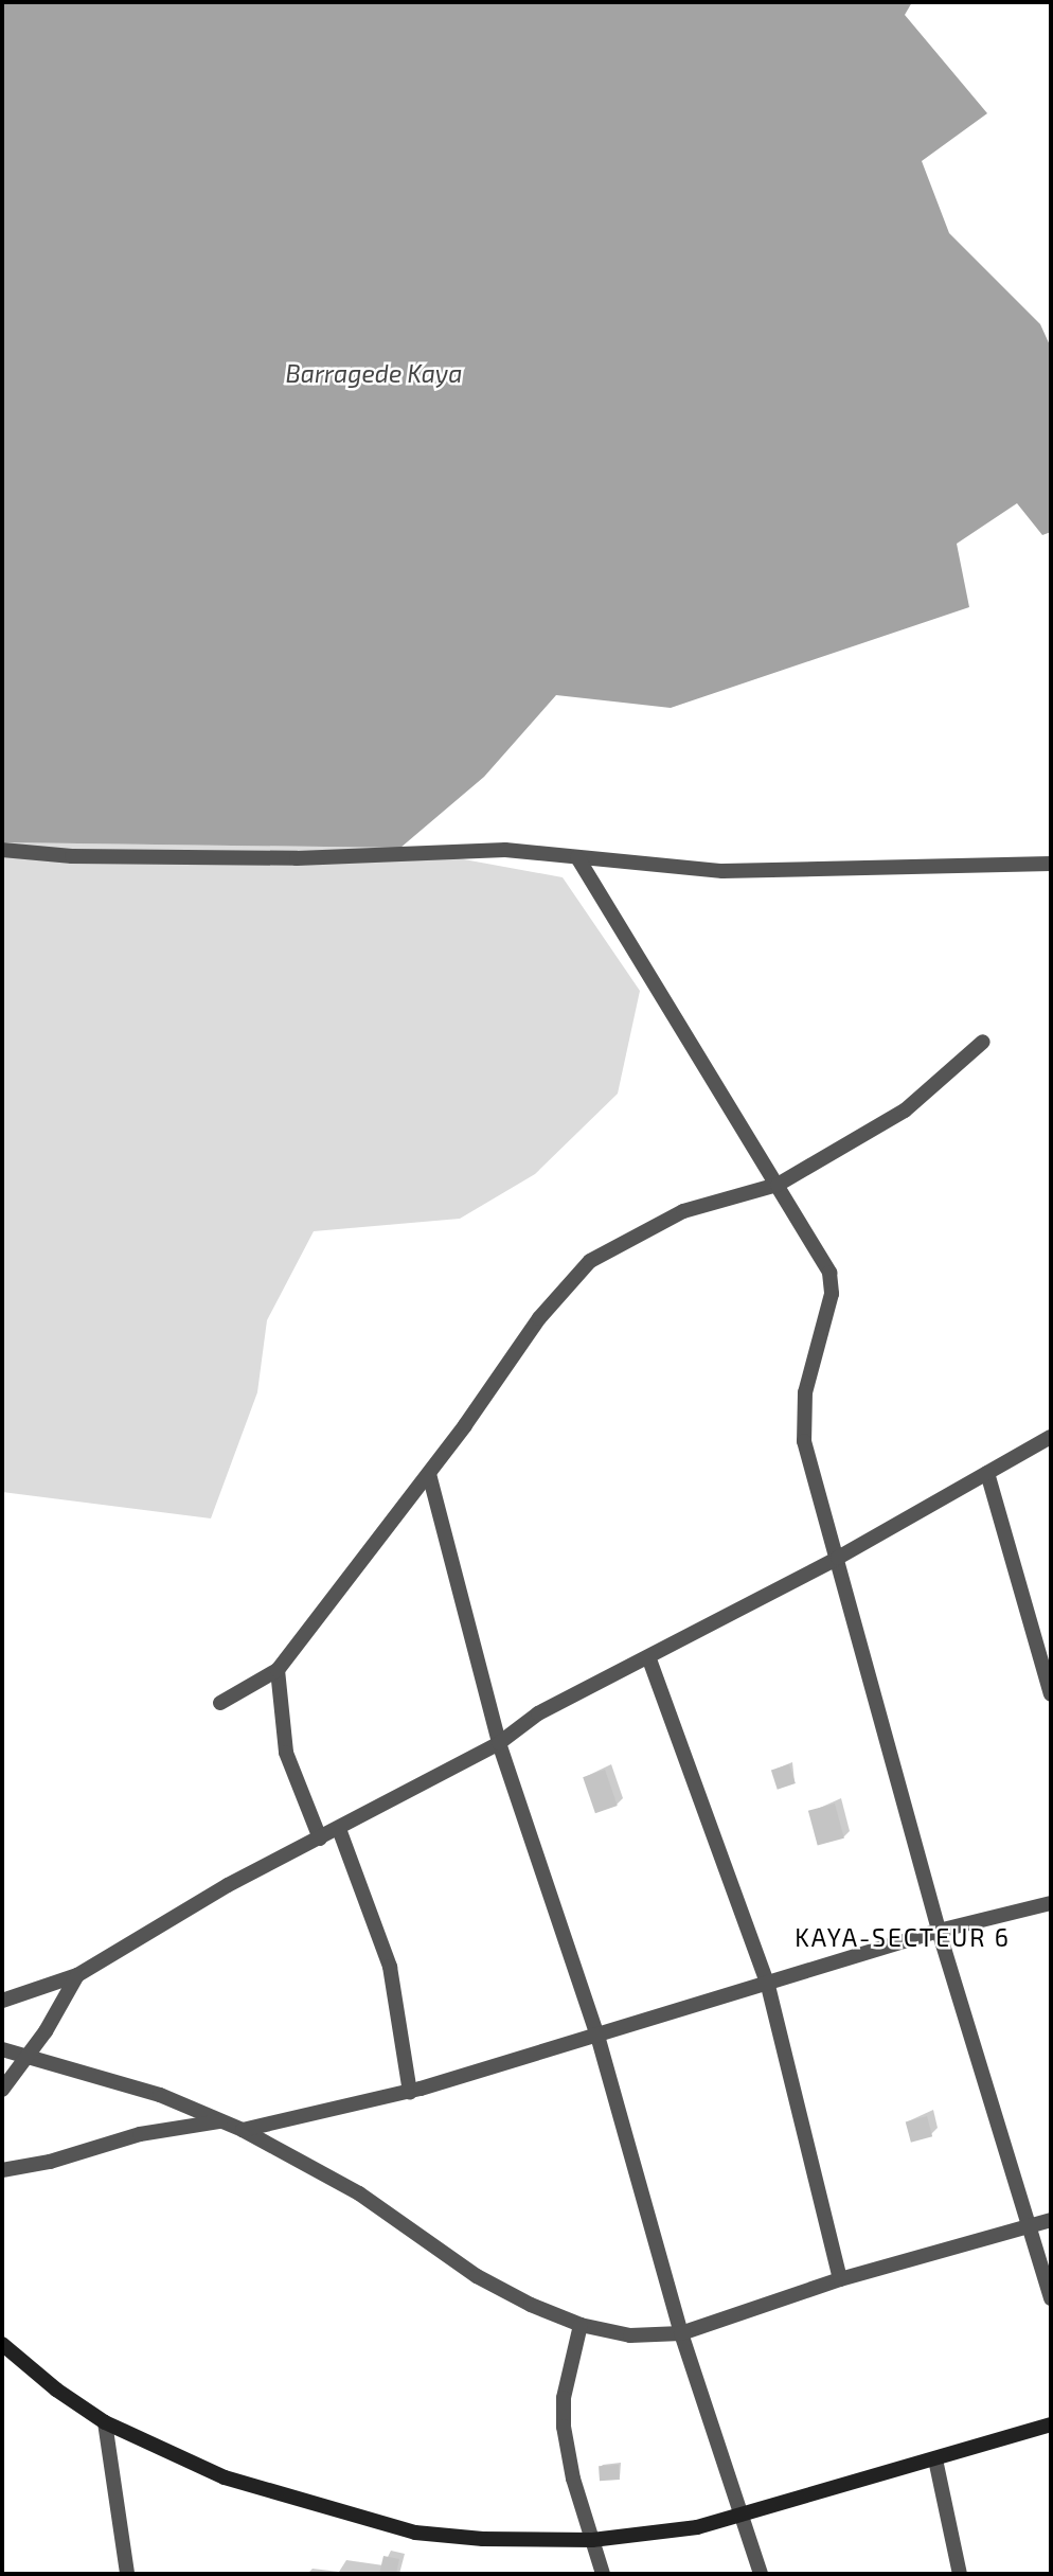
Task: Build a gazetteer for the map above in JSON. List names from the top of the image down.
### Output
{
  "districts": ["KAYA-SECTEUR 6"],
  "water": ["Barragede Kaya"]
}
